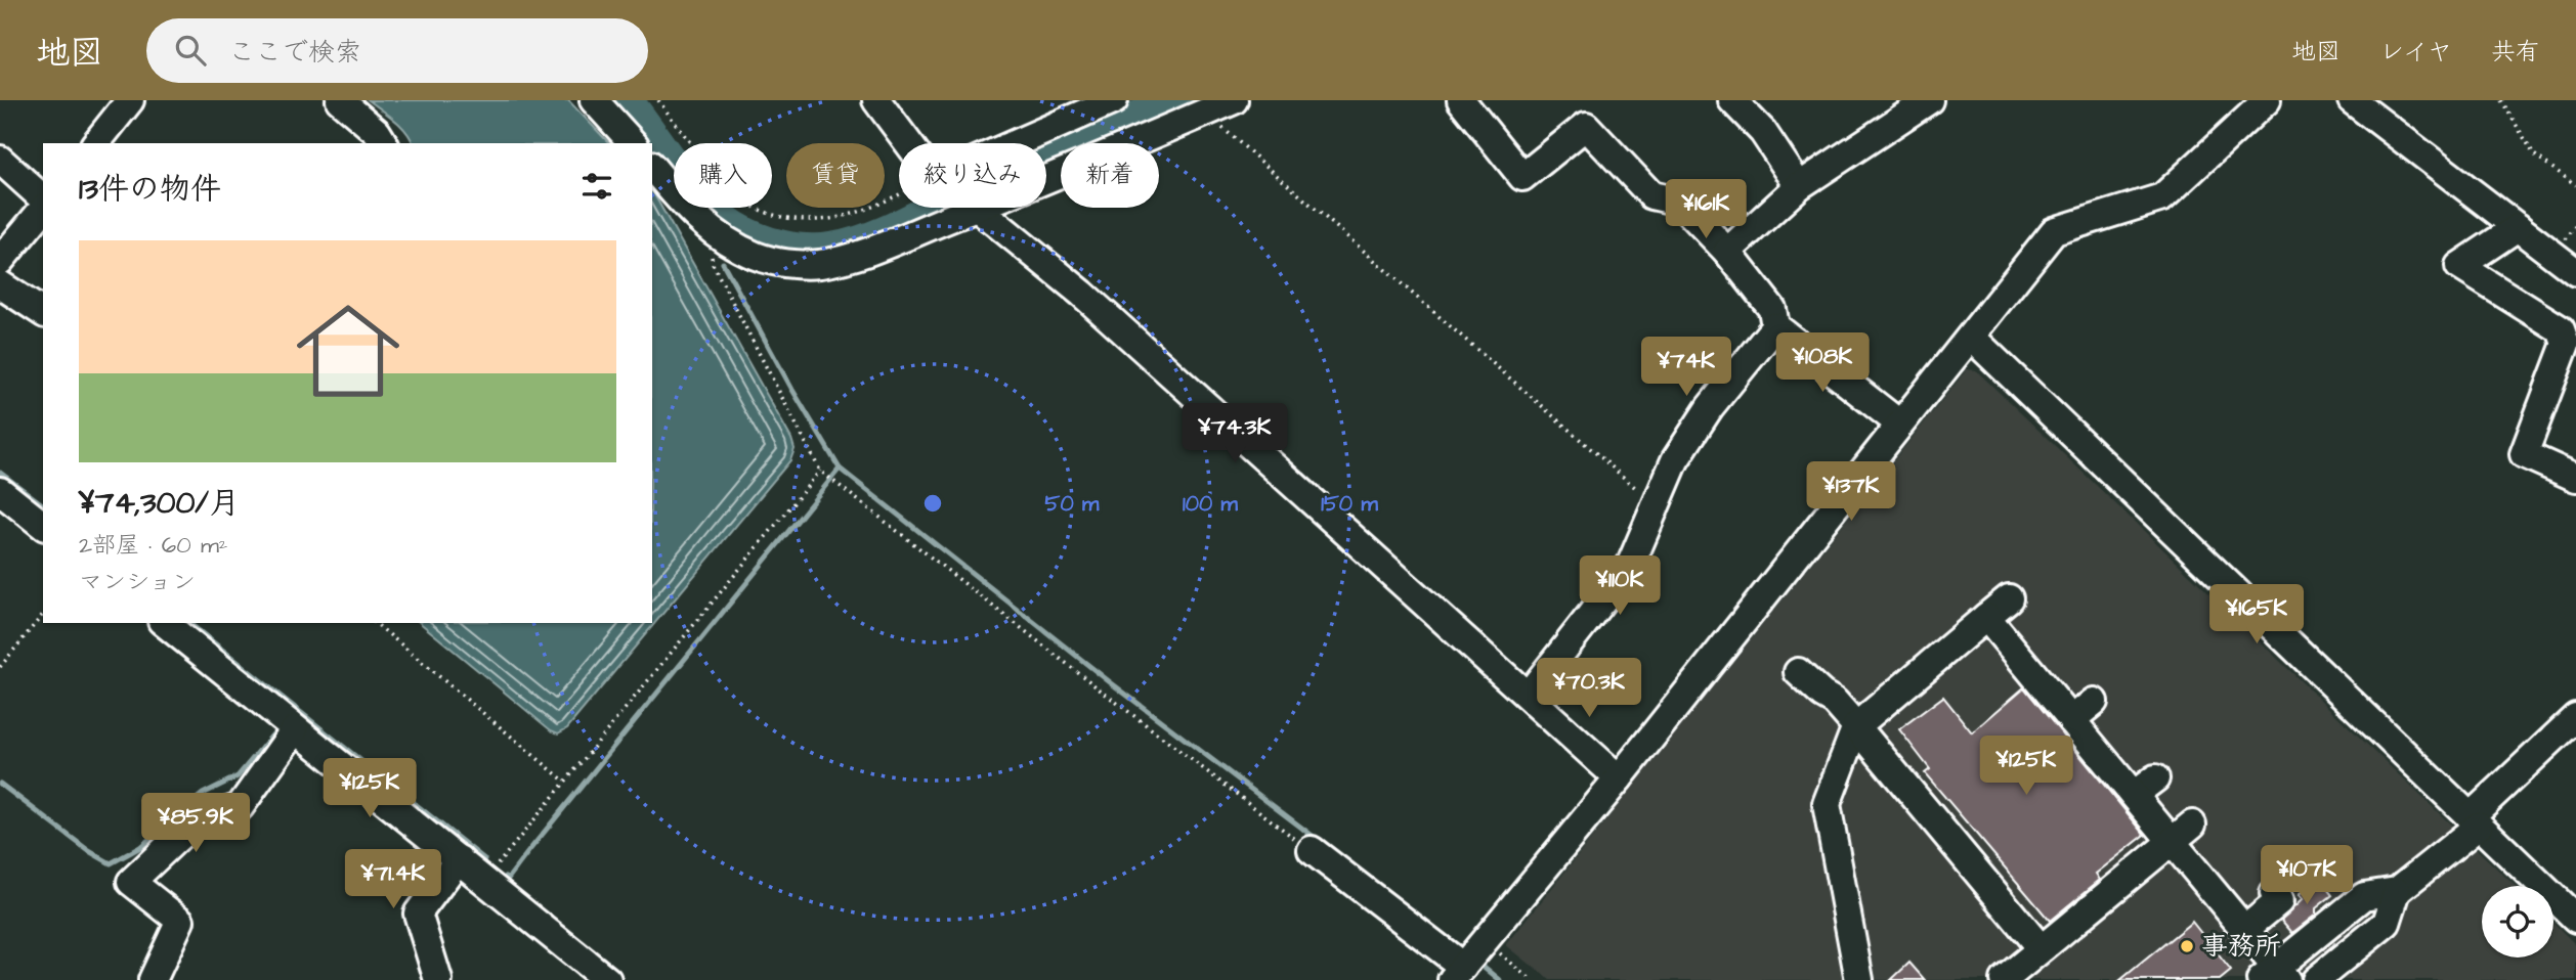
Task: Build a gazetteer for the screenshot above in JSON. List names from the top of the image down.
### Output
{
  "places": ["事務所"],
  "page": {
    "header": "地図",
    "search": "ここで検索",
    "nav": ["地図", "レイヤ", "共有"],
    "chip": [
      "購入",
      "賃貸",
      "絞り込み",
      "新着"
    ],
    "heading": "13件の物件",
    "price": [
      "¥161K",
      "¥108K",
      "¥74K",
      "¥74.3K",
      "¥137K",
      "¥110K",
      "¥165K",
      "¥70.3K",
      "¥125K",
      "¥125K",
      "¥85.9K",
      "¥107K",
      "¥71.4K"
    ],
    "list": [
      {
        "name": "¥74,300/月",
        "note": "2部屋 · 60 m² · マンション"
      }
    ]
  },
  "rings": ["50 m", "100 m", "150 m"]
}
